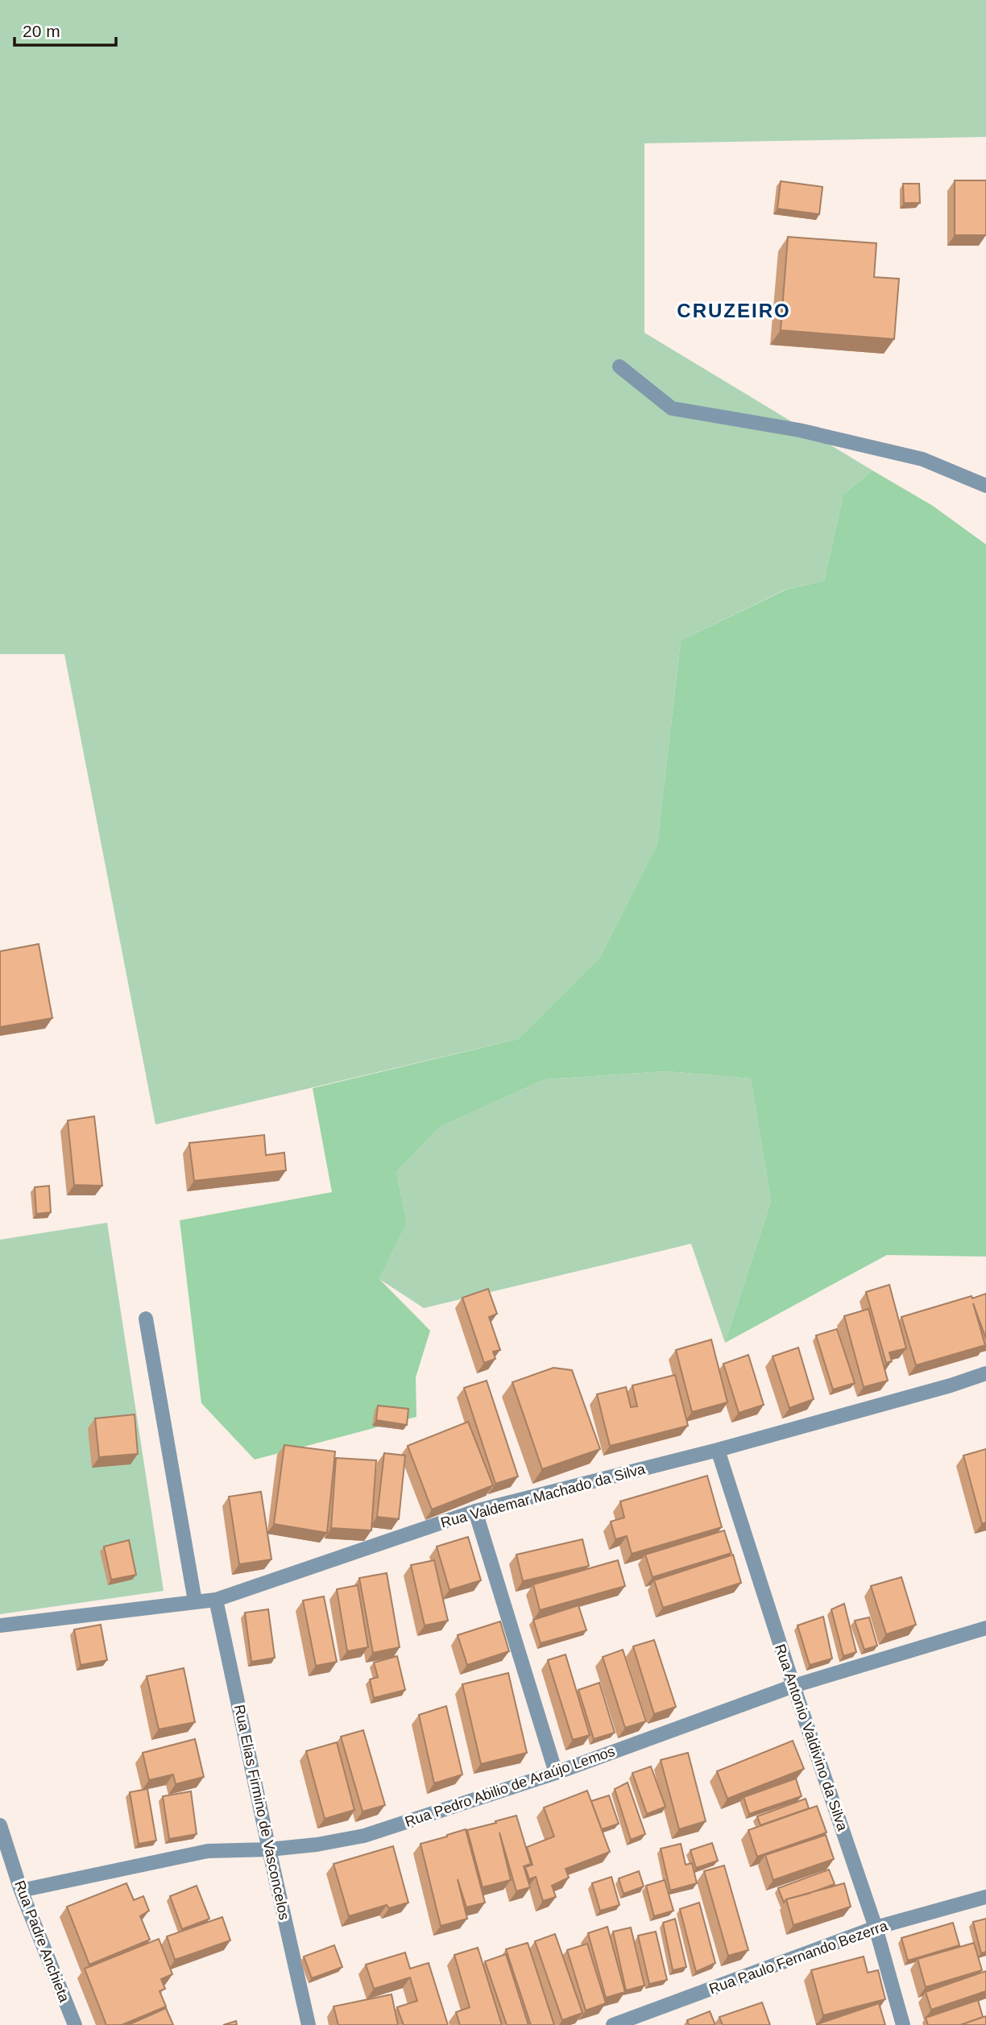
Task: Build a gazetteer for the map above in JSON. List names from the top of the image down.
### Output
{
  "streets": {
    "street": [
      "Rua Valdemar Machado da Silva",
      "Rua Antonio Valdivino da Silva",
      "Rua Pedro Abilio de Araújo Lemos",
      "Rua Elias Firmino de Vasconcelos",
      "Rua Padre Anchieta",
      "Rua Paulo Fernando Bezerra"
    ]
  },
  "crossings": [
    ["Rua Valdemar Machado da Silva", "Rua Antonio Valdivino da Silva"],
    ["Rua Valdemar Machado da Silva", "Rua Elias Firmino de Vasconcelos"],
    ["Rua Antonio Valdivino da Silva", "Rua Pedro Abilio de Araújo Lemos"],
    ["Rua Antonio Valdivino da Silva", "Rua Paulo Fernando Bezerra"],
    ["Rua Pedro Abilio de Araújo Lemos", "Rua Elias Firmino de Vasconcelos"],
    ["Rua Pedro Abilio de Araújo Lemos", "Rua Padre Anchieta"]
  ],
  "districts": ["CRUZEIRO"],
  "scale_bar": "20 m"
}
